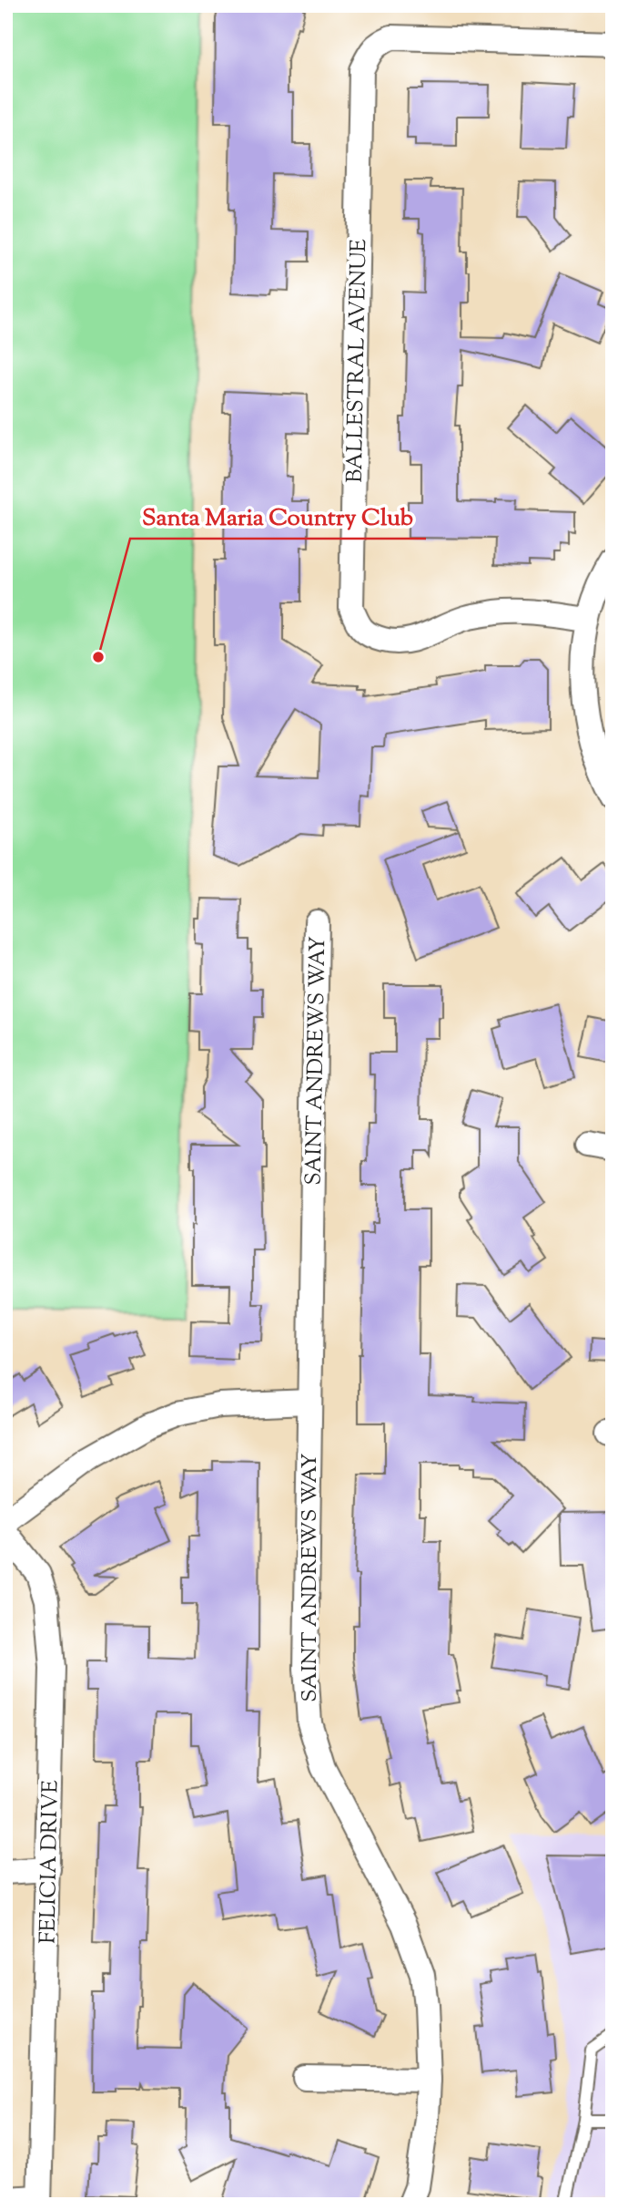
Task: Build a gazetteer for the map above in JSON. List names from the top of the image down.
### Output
{
  "streets": {
    "street": ["BALLESTRAL AVENUE", "SAINT ANDREWS WAY", "FELICIA DRIVE"]
  },
  "places": ["Santa Maria Country Club"]
}
